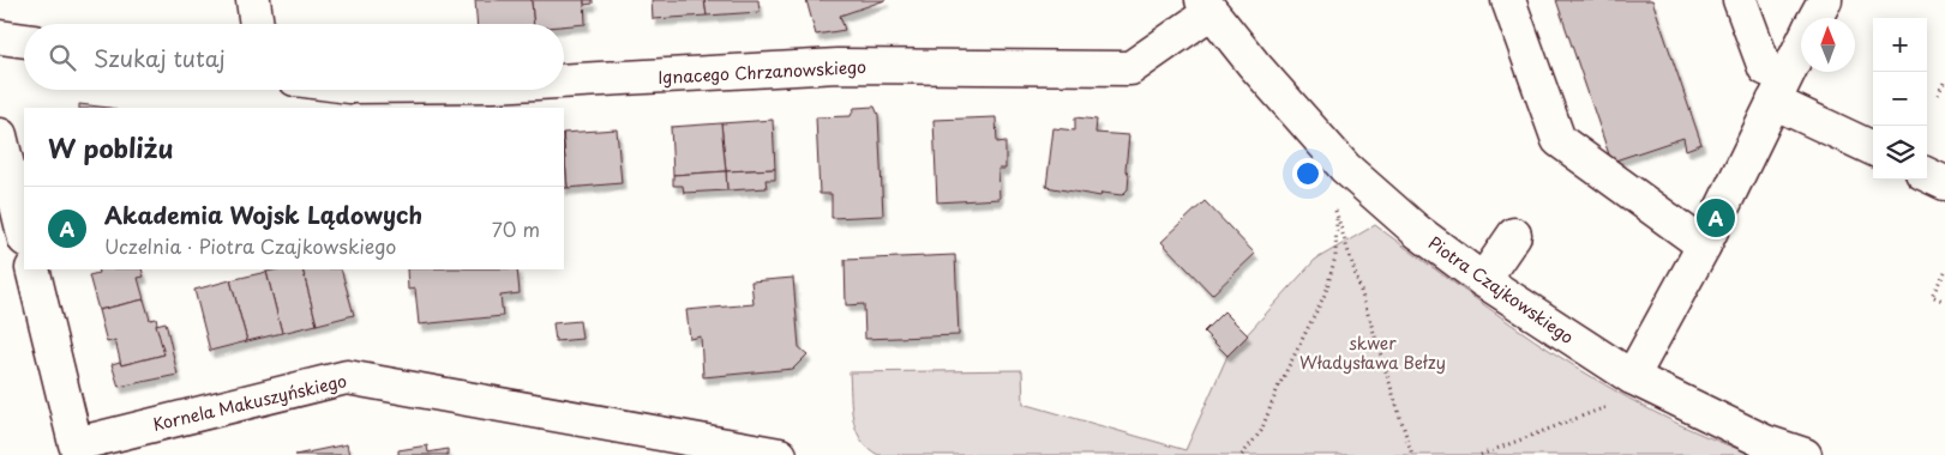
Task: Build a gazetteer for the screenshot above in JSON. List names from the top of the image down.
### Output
{
  "streets": {
    "street": ["Ignacego Chrzanowskiego", "Piotra Czajkowskiego", "Kornela Makuszyńskiego"]
  },
  "crossings": [
    ["Ignacego Chrzanowskiego", "Piotra Czajkowskiego"]
  ],
  "parks": ["skwer Władysława Bełzy"],
  "north": "top",
  "page": {
    "map_buttons": ["+", "−"],
    "search": "Szukaj tutaj",
    "heading": "W pobliżu",
    "list": [
      {
        "mark": "A",
        "name": "Akademia Wojsk Lądowych",
        "note": "Uczelnia · Piotra Czajkowskiego",
        "value": "70 m"
      }
    ],
    "pins": "A"
  }
}
